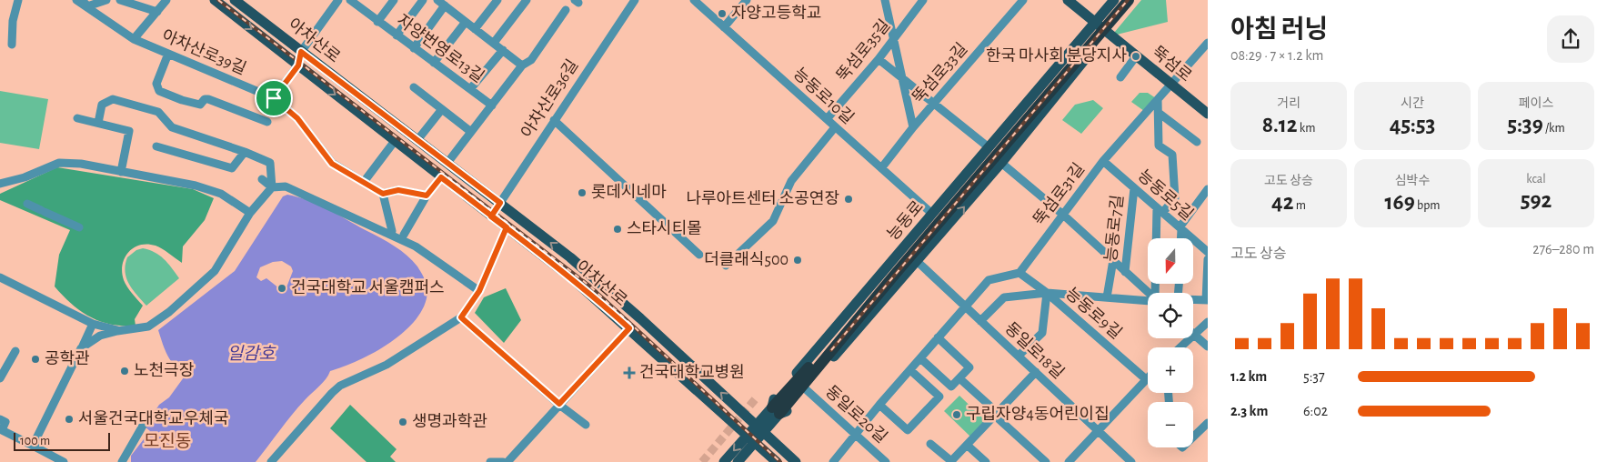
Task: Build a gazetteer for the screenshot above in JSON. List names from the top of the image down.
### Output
{
  "streets": {
    "main road": ["아차산로", "뚝섬로", "능동로"],
    "street": [
      "자양번영로13길",
      "뚝섬로35길",
      "아차산로39길",
      "뚝섬로33길",
      "능동로10길",
      "아차산로36길",
      "뚝섬로31길",
      "능동로5길",
      "능동로7길",
      "능동로9길",
      "동일로18길",
      "동일로20길"
    ]
  },
  "crossings": [
    ["아차산로", "아차산로39길"],
    ["아차산로", "아차산로36길"],
    ["아차산로", "능동로"],
    ["뚝섬로35길", "능동로10길"],
    ["뚝섬로", "뚝섬로31길"],
    ["뚝섬로", "능동로"],
    ["뚝섬로33길", "능동로10길"],
    ["능동로10길", "능동로"],
    ["뚝섬로31길", "능동로5길"],
    ["뚝섬로31길", "능동로7길"],
    ["뚝섬로31길", "능동로9길"],
    ["능동로5길", "능동로7길"],
    ["능동로", "능동로7길"],
    ["능동로", "동일로18길"],
    ["능동로", "동일로20길"]
  ],
  "districts": ["모진동"],
  "water": ["일감호"],
  "places": {
    "other": [
      "자양고등학교",
      "한국 마사회 분당지사",
      "롯데시네마",
      "나루아트센터 소공연장",
      "스타시티몰",
      "더클래식500",
      "건국대학교 서울캠퍼스",
      "공학관",
      "노천극장",
      "구립자양4동어린이집",
      "서울건국대학교우체국",
      "생명과학관"
    ],
    "health": ["건국대학교병원"]
  },
  "scale_bar": "100 m",
  "north": "bottom",
  "page": {
    "heading": ["아침 러닝", "08:29 · 7 × 1.2 km"],
    "stats": [
      ["거리", "8.12 km"],
      ["시간", "45:53"],
      ["페이스", "5:39 /km"],
      ["고도 상승", "42 m"],
      ["심박수", "169 bpm"],
      ["kcal", "592"]
    ],
    "chart": ["고도 상승", "276–280 m"],
    "map_buttons": ["+", "−"],
    "list": [
      {
        "name": "1.2 km",
        "note": "5:37"
      },
      {
        "name": "2.3 km",
        "note": "6:02"
      }
    ],
    "scale": "100 m"
  }
}
